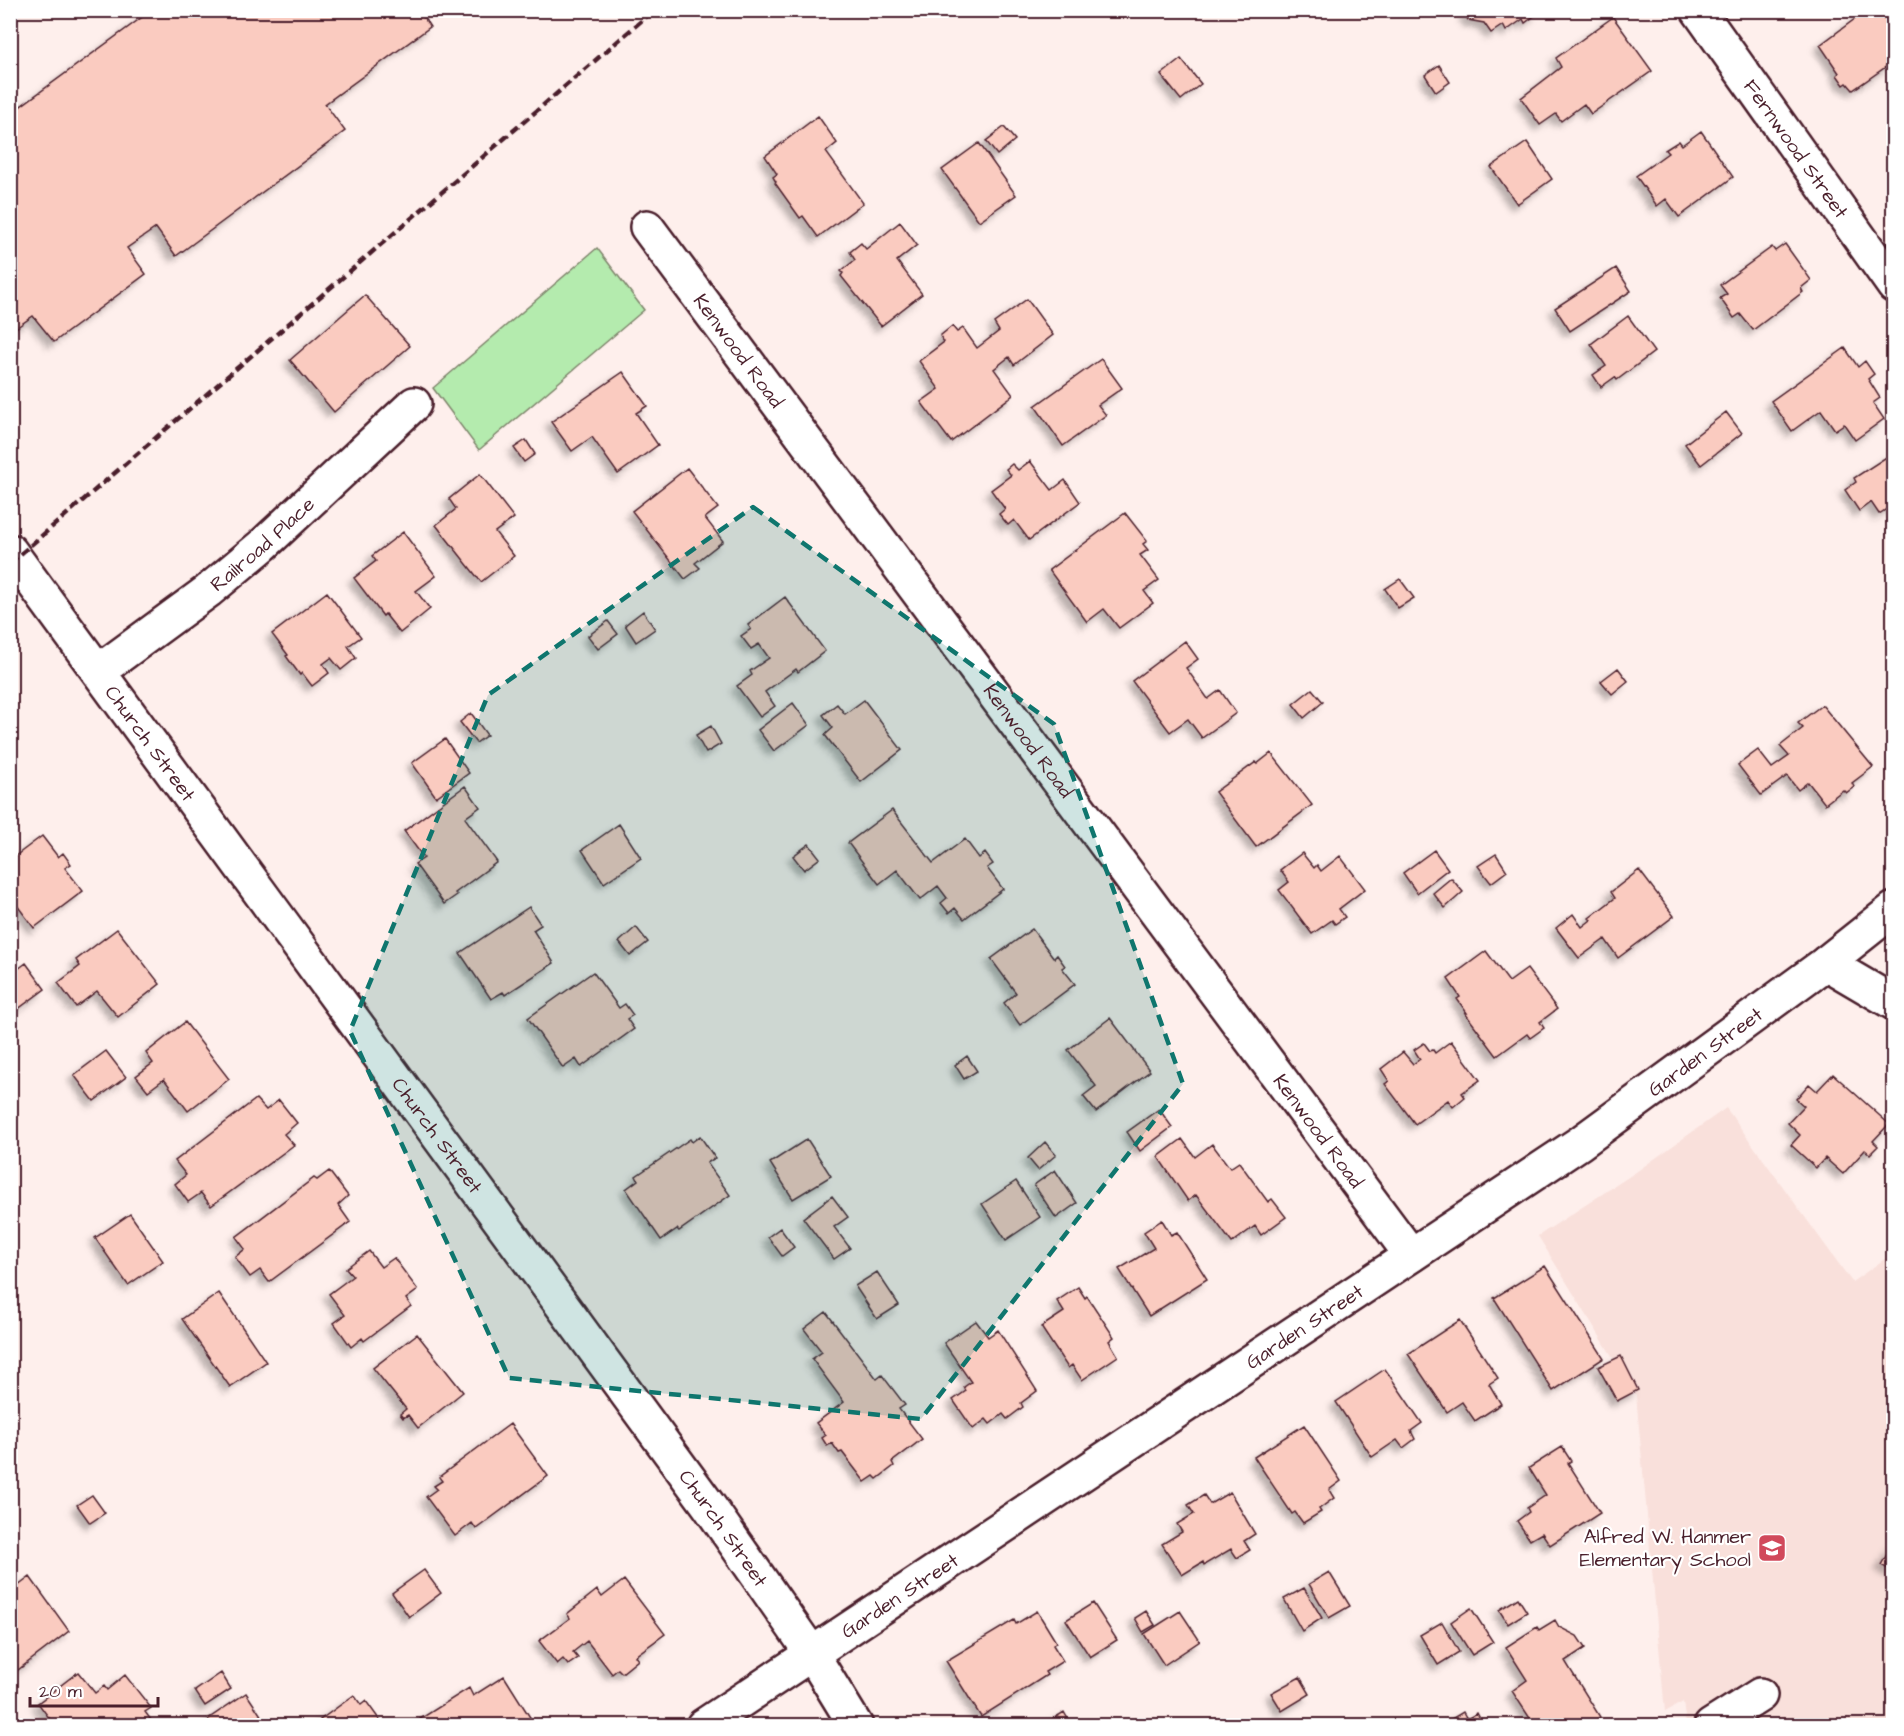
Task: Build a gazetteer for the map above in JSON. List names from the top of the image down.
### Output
{
  "streets": {
    "street": [
      "Fernwood Street",
      "Kenwood Road",
      "Railroad Place",
      "Church Street",
      "Garden Street"
    ]
  },
  "crossings": [
    ["Kenwood Road", "Garden Street"],
    ["Railroad Place", "Church Street"],
    ["Church Street", "Garden Street"]
  ],
  "places": {
    "school or university": ["Alfred W. Hanmer Elementary School"]
  },
  "scale_bar": "20 m"
}
